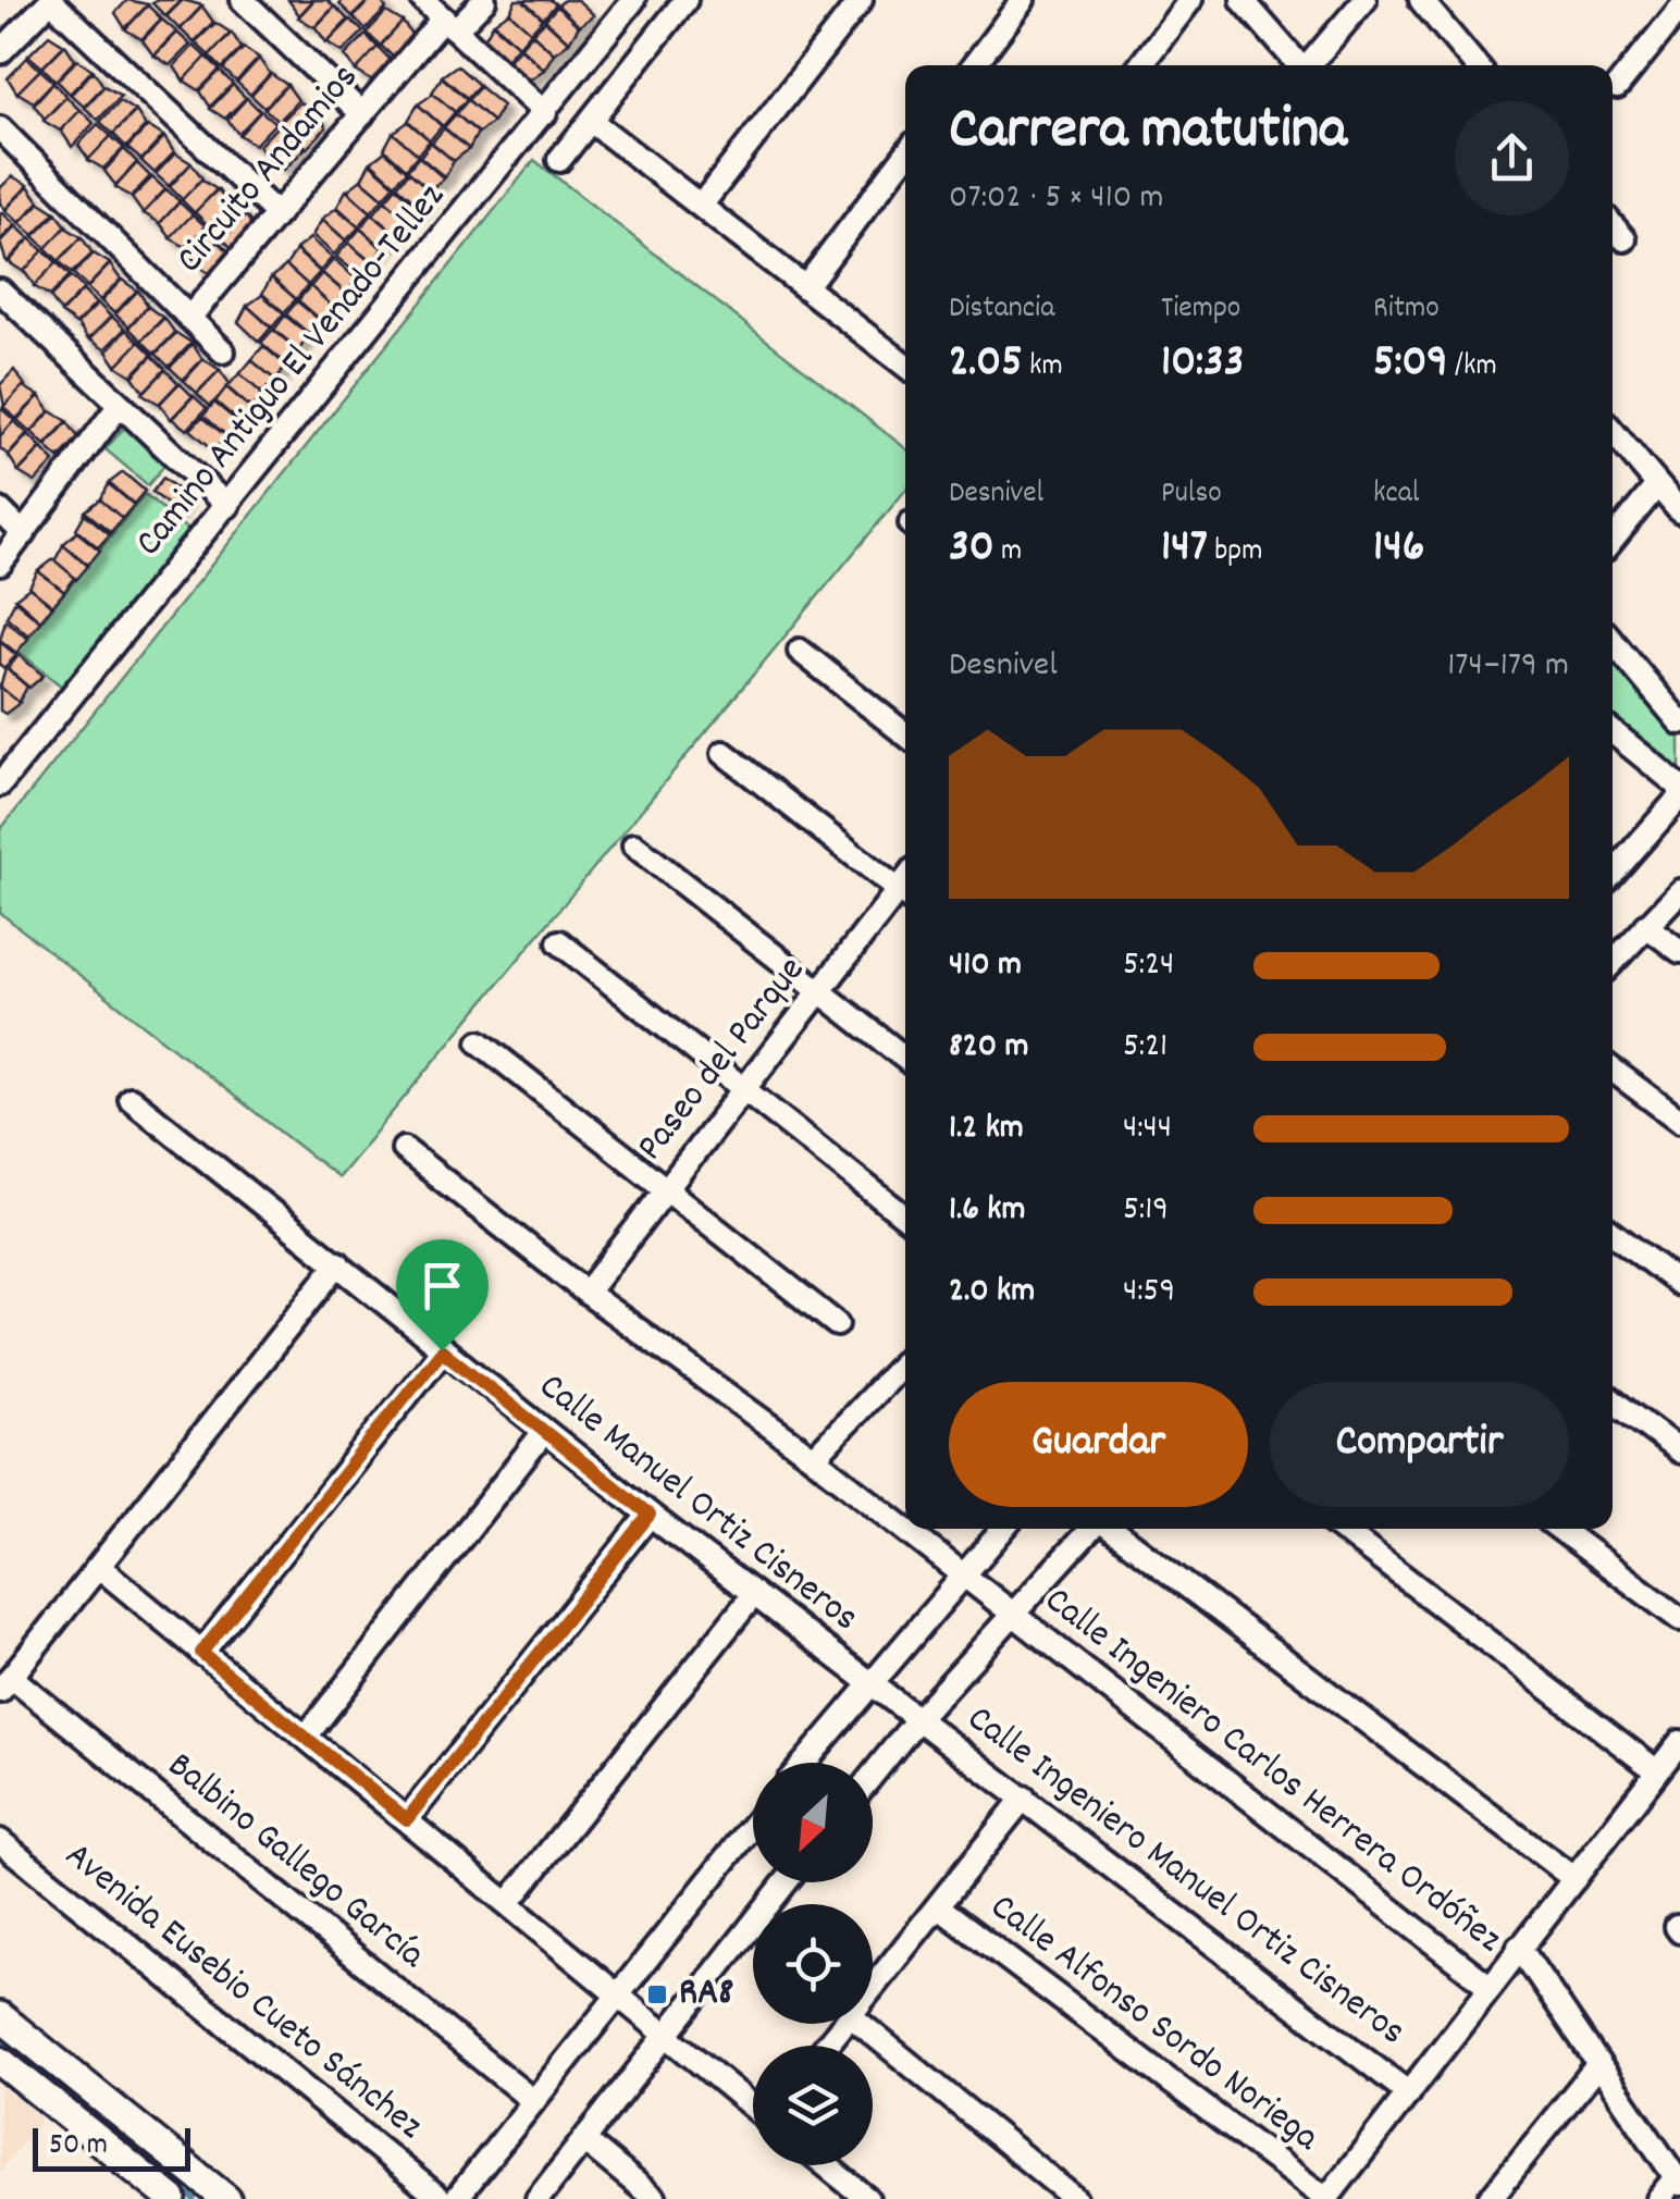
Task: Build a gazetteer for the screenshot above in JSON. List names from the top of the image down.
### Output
{
  "streets": {
    "street": [
      "Circuito Andamios",
      "Camino Antiguo El Venado-Tellez",
      "Paseo del Parque",
      "Calle Manuel Ortiz Cisneros",
      "Calle Ingeniero Carlos Herrera Ordóñez",
      "Balbino Gallego García",
      "Calle Ingeniero Manuel Ortiz Cisneros",
      "Avenida Eusebio Cueto Sánchez",
      "Calle Alfonso Sordo Noriega"
    ]
  },
  "crossings": [
    ["Paseo del Parque", "Calle Ingeniero Carlos Herrera Ordóñez"],
    ["Calle Manuel Ortiz Cisneros", "Calle Ingeniero Manuel Ortiz Cisneros"]
  ],
  "places": {
    "transit": ["RA8"]
  },
  "scale_bar": "50 m",
  "north": "bottom left",
  "page": {
    "heading": ["Carrera matutina", "07:02 · 5 × 410 m"],
    "stats": [
      ["Distancia", "2.05 km"],
      ["Tiempo", "10:33"],
      ["Ritmo", "5:09 /km"],
      ["Desnivel", "30 m"],
      ["Pulso", "147 bpm"],
      ["kcal", "146"]
    ],
    "chart": ["Desnivel", "174–179 m"],
    "list": [
      {
        "name": "410 m",
        "note": "5:24"
      },
      {
        "name": "820 m",
        "note": "5:21"
      },
      {
        "name": "1.2 km",
        "note": "4:44"
      },
      {
        "name": "1.6 km",
        "note": "5:19"
      },
      {
        "name": "2.0 km",
        "note": "4:59"
      }
    ],
    "buttons": ["Guardar", "Compartir"],
    "scale": "50 m"
  }
}
